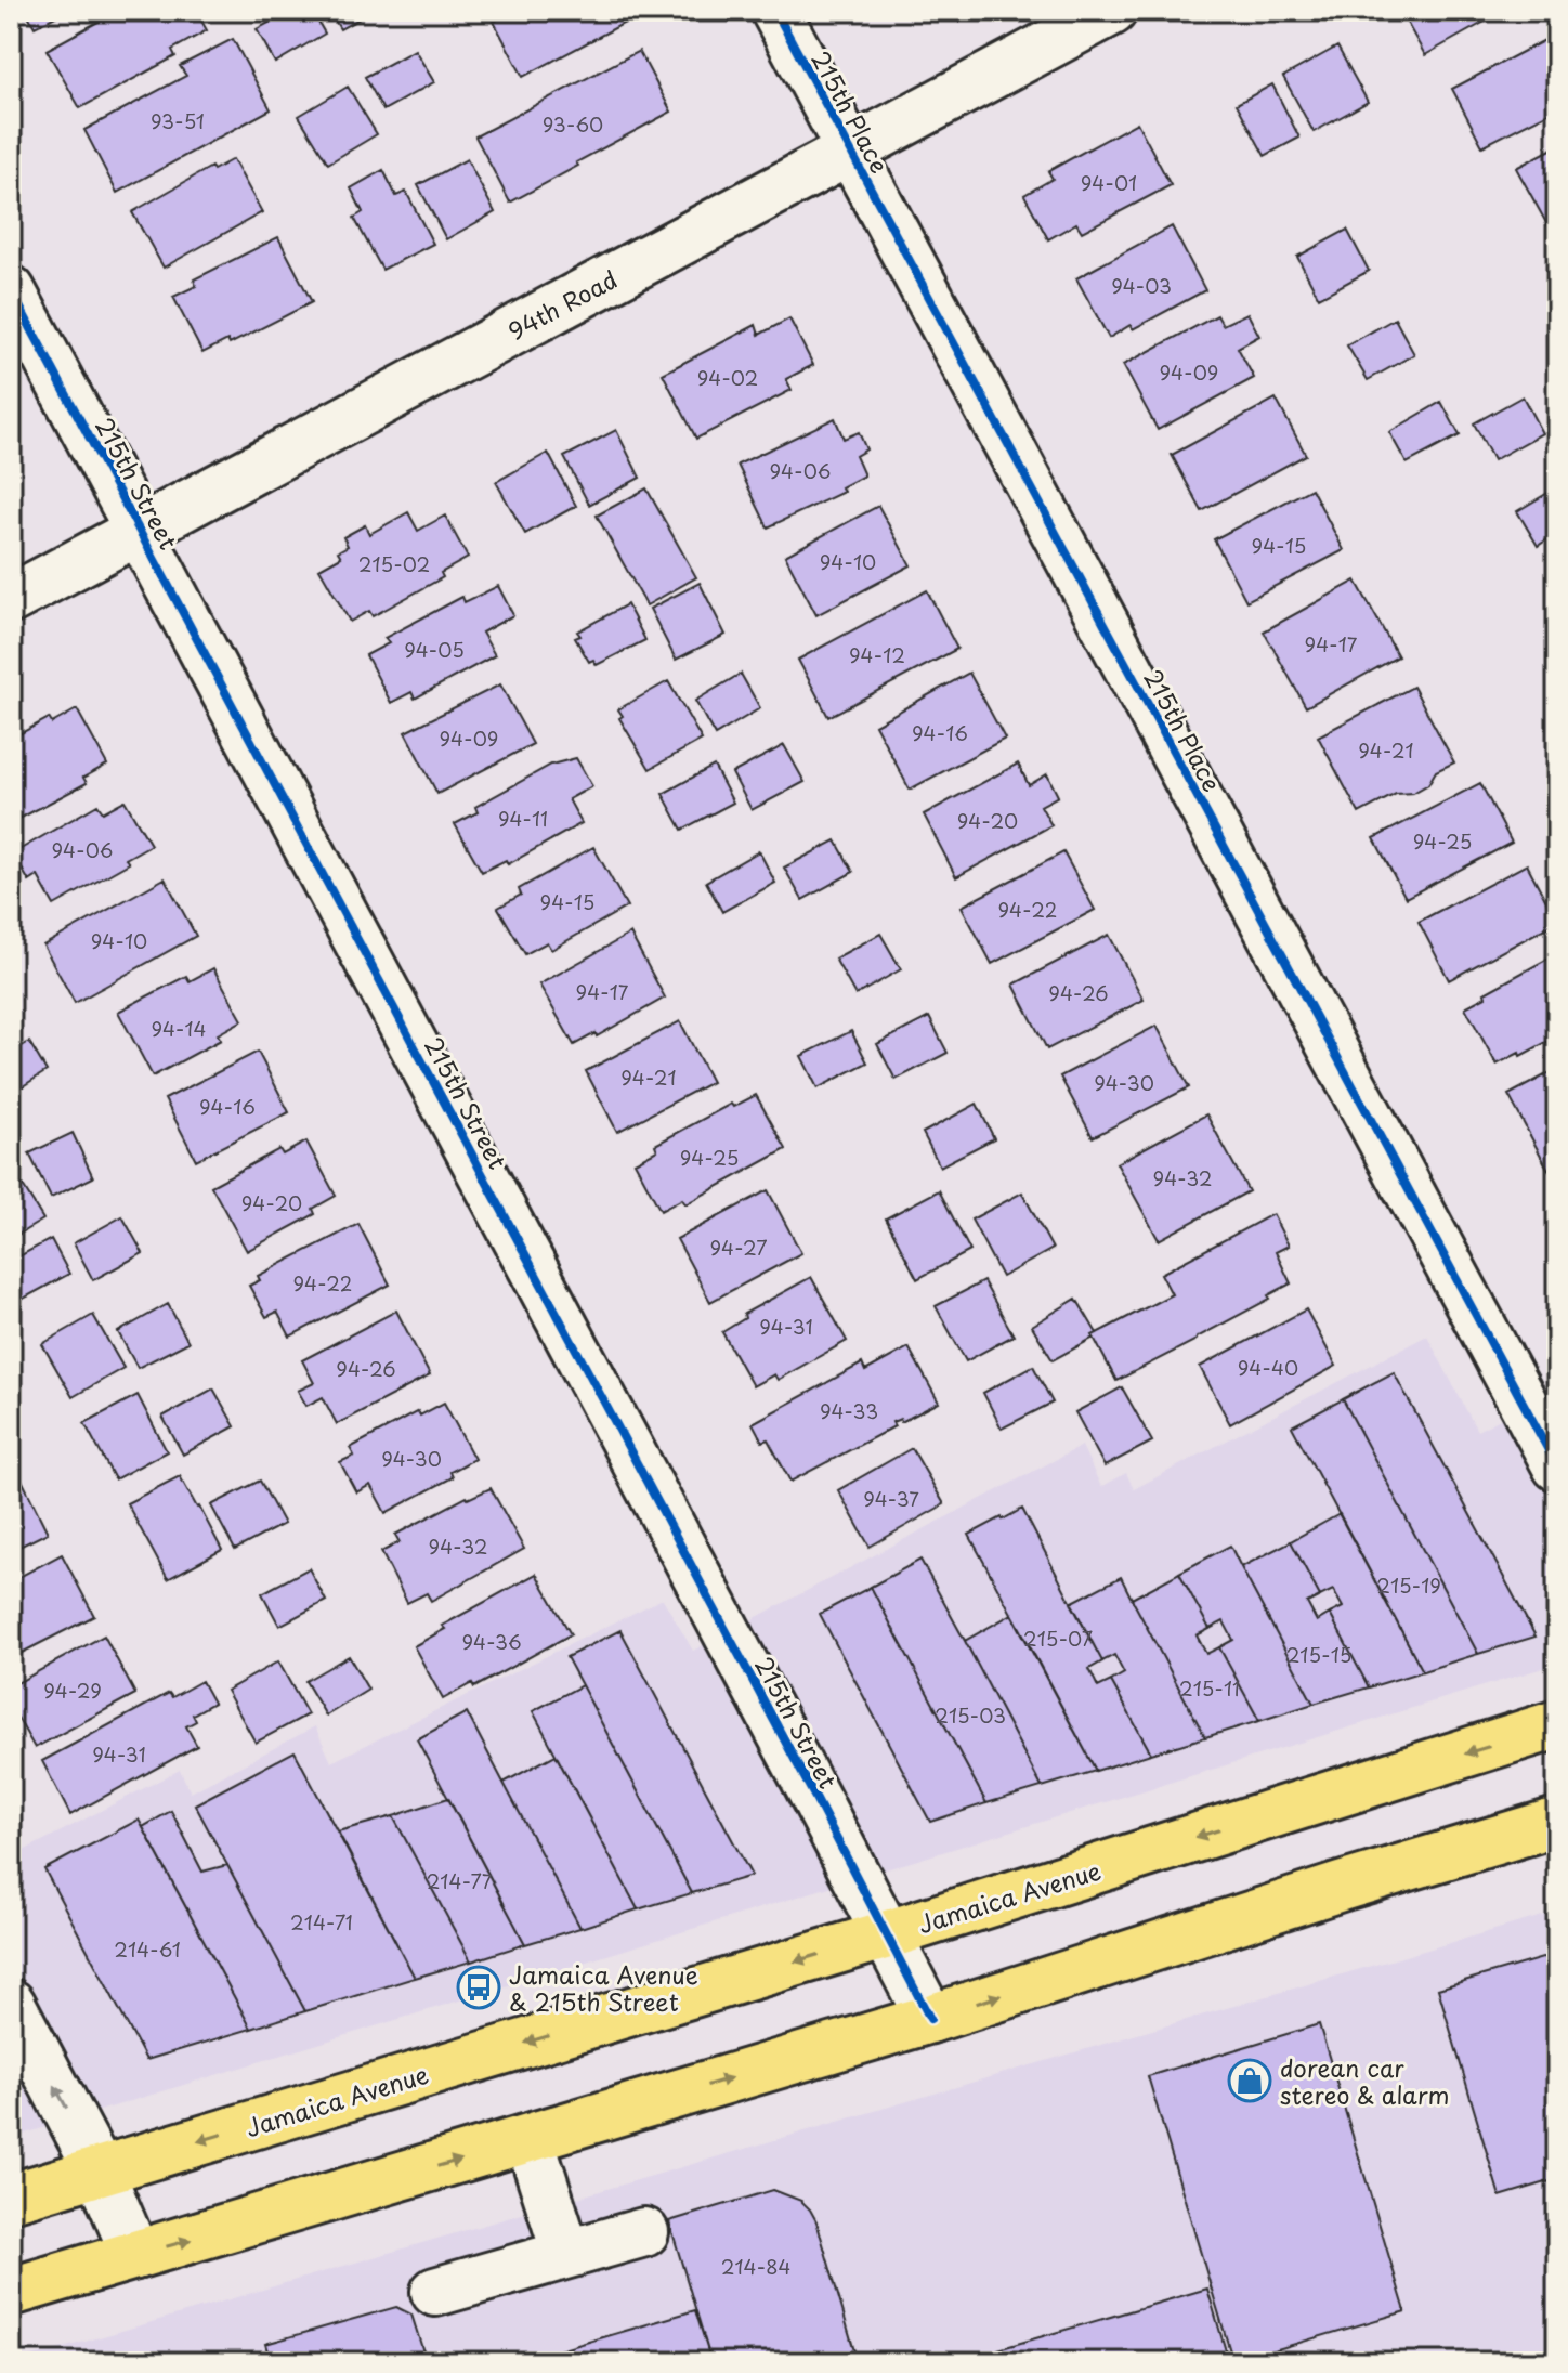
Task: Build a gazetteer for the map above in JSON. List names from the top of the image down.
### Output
{
  "streets": {
    "main road": ["Jamaica Avenue"],
    "street": ["215th Place", "94th Road", "215th Street"]
  },
  "crossings": [
    ["215th Place", "94th Road"],
    ["94th Road", "215th Street"],
    ["215th Street", "Jamaica Avenue"]
  ],
  "places": {
    "bus stop": ["Jamaica Avenue & 215th Street"],
    "shop": ["dorean car stereo & alarm"]
  },
  "house_numbers": [
    "93-51",
    "93-60",
    "94-01",
    "94-03",
    "94-09",
    "94-02",
    "94-06",
    "94-15",
    "94-10",
    "215-02",
    "94-17",
    "94-05",
    "94-12",
    "94-16",
    "94-09",
    "94-21",
    "94-11",
    "94-20",
    "94-25",
    "94-06",
    "94-15",
    "94-22",
    "94-10",
    "94-17",
    "94-26",
    "94-14",
    "94-21",
    "94-30",
    "94-16",
    "94-25",
    "94-32",
    "94-20",
    "94-27",
    "94-22",
    "94-31",
    "94-40",
    "94-26",
    "94-33",
    "94-30",
    "94-37",
    "94-32",
    "215-19",
    "215-07",
    "94-36",
    "215-15",
    "215-11",
    "94-29",
    "215-03",
    "94-31",
    "214-77",
    "214-71",
    "214-61",
    "214-84"
  ]
}
